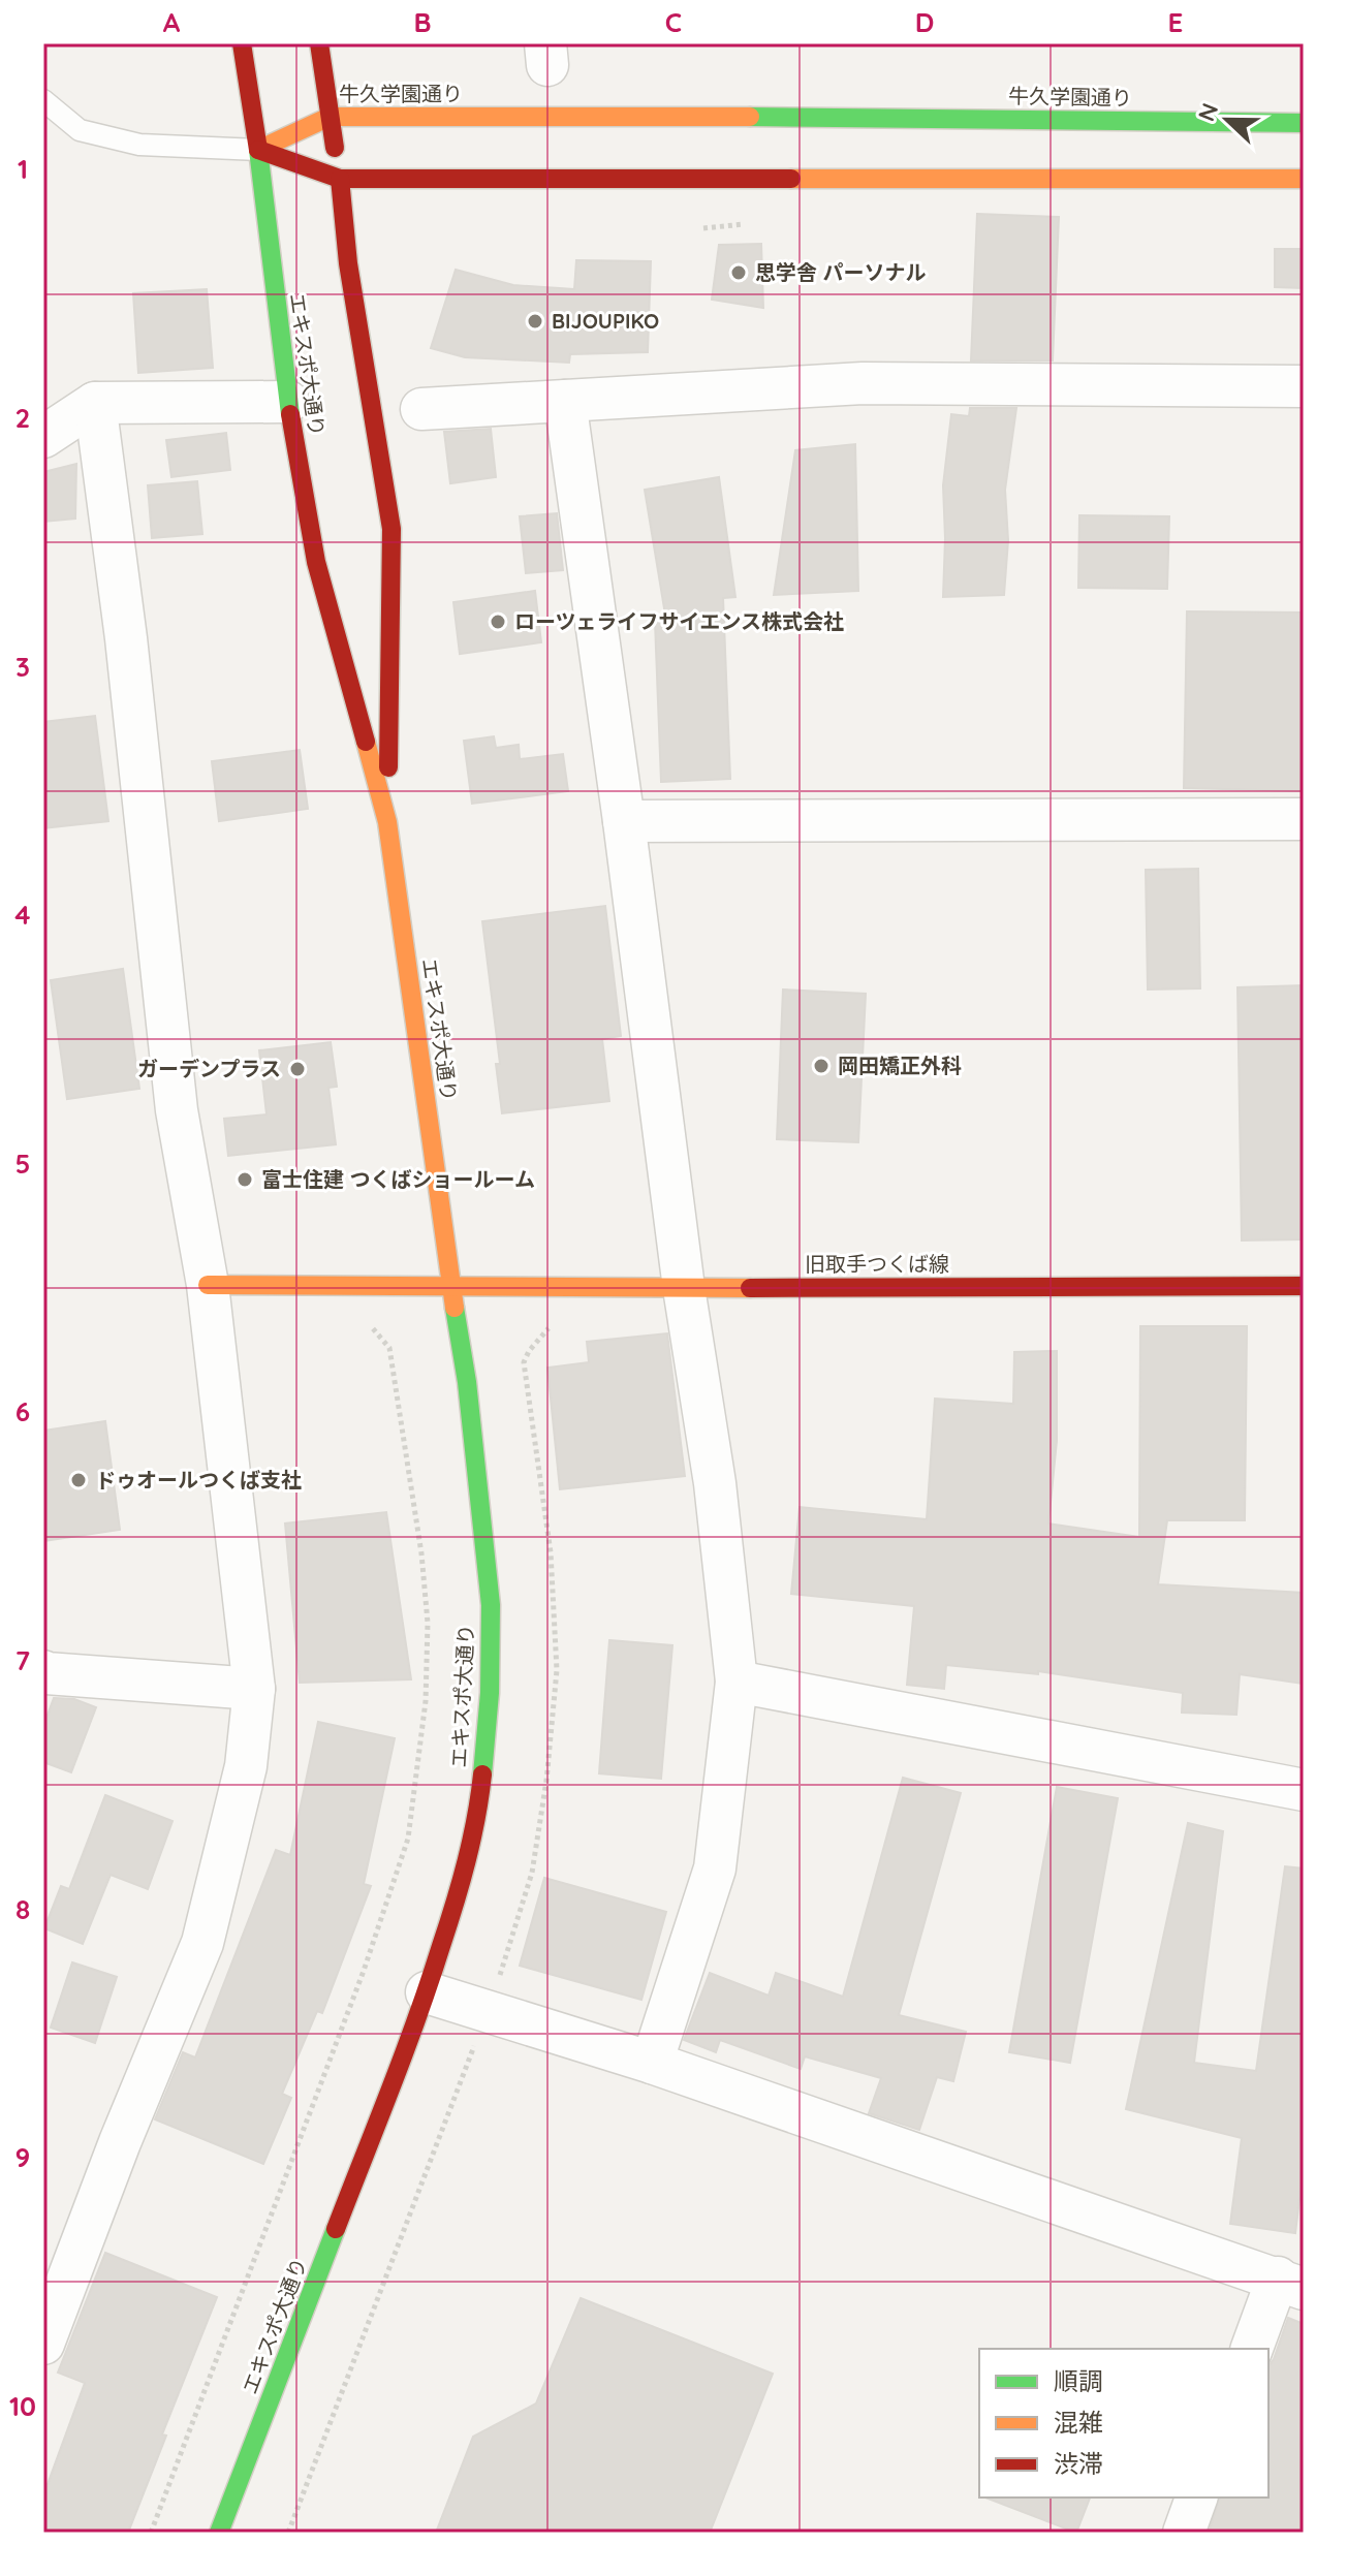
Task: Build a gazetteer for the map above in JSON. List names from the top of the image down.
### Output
{
  "streets": {
    "main road": ["牛久学園通り", "エキスポ大通り", "旧取手つくば線"]
  },
  "crossings": [
    ["牛久学園通り", "エキスポ大通り"],
    ["エキスポ大通り", "旧取手つくば線"]
  ],
  "places": [
    "思学舎 パーソナル",
    "BIJOUPIKO",
    "ローツェライフサイエンス株式会社",
    "岡田矯正外科",
    "ガーデンプラス",
    "富士住建 つくばショールーム",
    "ドゥオールつくば支社"
  ],
  "legend": ["順調", "混雑", "渋滞"],
  "north": "left",
  "grid": {
    "columns": [
      "A",
      "B",
      "C",
      "D",
      "E"
    ],
    "rows": [
      "1",
      "2",
      "3",
      "4",
      "5",
      "6",
      "7",
      "8",
      "9",
      "10"
    ]
  }
}
